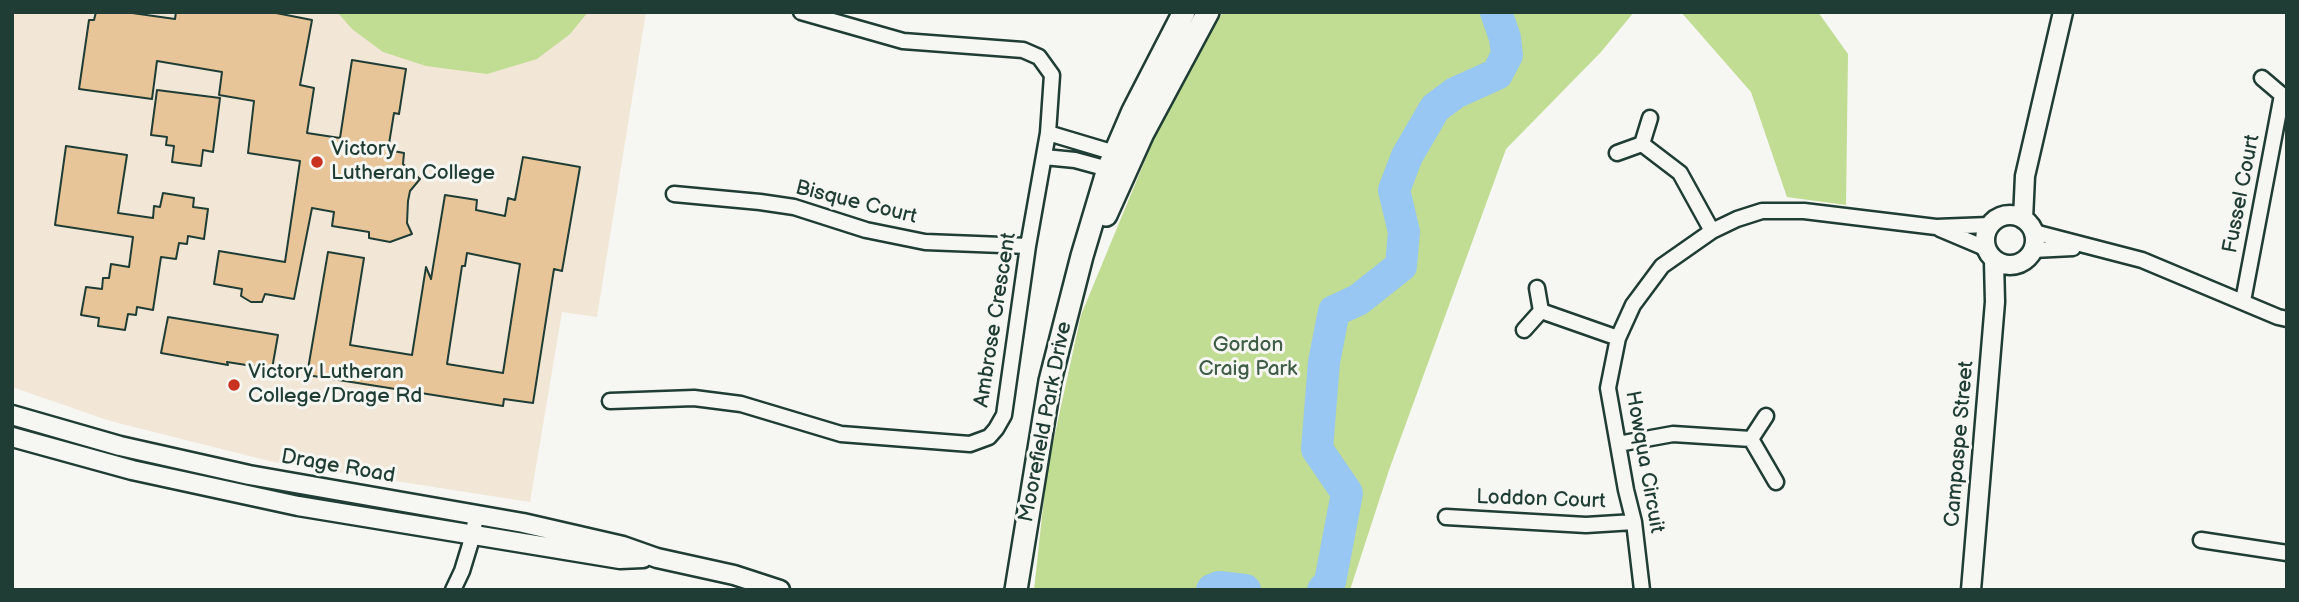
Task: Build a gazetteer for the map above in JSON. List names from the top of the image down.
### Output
{
  "streets": {
    "main road": ["Moorefield Park Drive"],
    "street": [
      "Fussel Court",
      "Bisque Court",
      "Ambrose Crescent",
      "Campaspe Street",
      "Howqua Circuit",
      "Drage Road",
      "Loddon Court"
    ]
  },
  "crossings": [
    ["Bisque Court", "Ambrose Crescent"],
    ["Campaspe Street", "Howqua Circuit"],
    ["Howqua Circuit", "Loddon Court"]
  ],
  "parks": ["Gordon Craig Park"],
  "places": ["Victory Lutheran College", "Victory Lutheran College/Drage Rd"]
}
